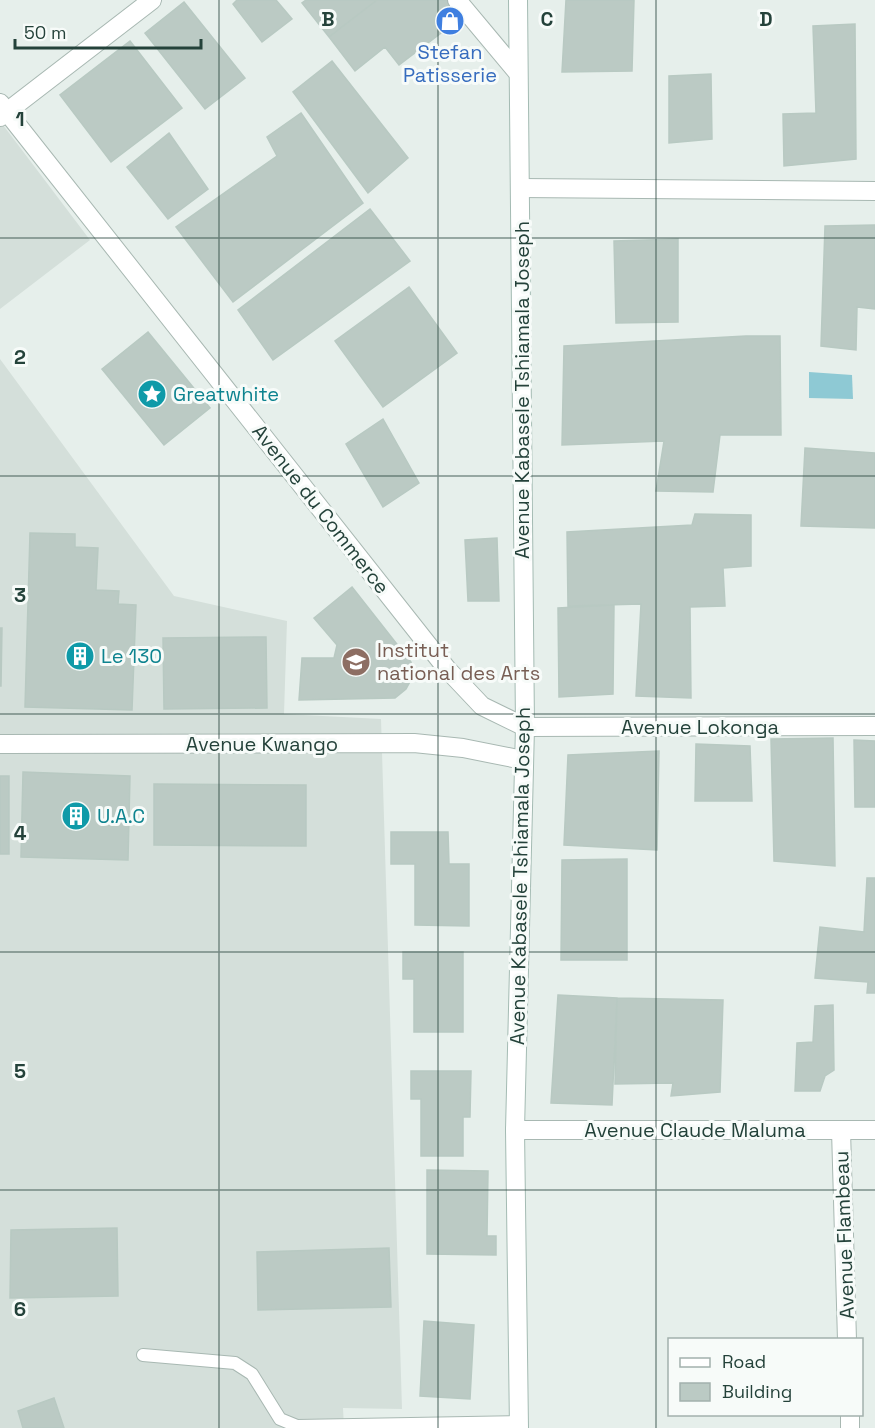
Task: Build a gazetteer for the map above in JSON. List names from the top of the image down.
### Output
{
  "streets": {
    "street": [
      "Avenue Kabasele Tshiamala Joseph",
      "Avenue du Commerce",
      "Avenue Lokonga",
      "Avenue Kwango",
      "Avenue Claude Maluma",
      "Avenue Flambeau"
    ]
  },
  "crossings": [
    ["Avenue Kabasele Tshiamala Joseph", "Avenue du Commerce"],
    ["Avenue Kabasele Tshiamala Joseph", "Avenue Lokonga"],
    ["Avenue Kabasele Tshiamala Joseph", "Avenue Kwango"],
    ["Avenue Kabasele Tshiamala Joseph", "Avenue Claude Maluma"],
    ["Avenue du Commerce", "Avenue Lokonga"],
    ["Avenue Claude Maluma", "Avenue Flambeau"]
  ],
  "places": {
    "shop": ["Stefan Patisserie"],
    "place": ["Greatwhite"],
    "building": ["Le 130", "U.A.C"],
    "school or university": ["Institut national des Arts"]
  },
  "legend": ["Road", "Building"],
  "scale_bar": "50 m",
  "grid": {
    "columns": ["B", "C", "D"],
    "rows": [
      "1",
      "2",
      "3",
      "4",
      "5",
      "6"
    ]
  }
}
